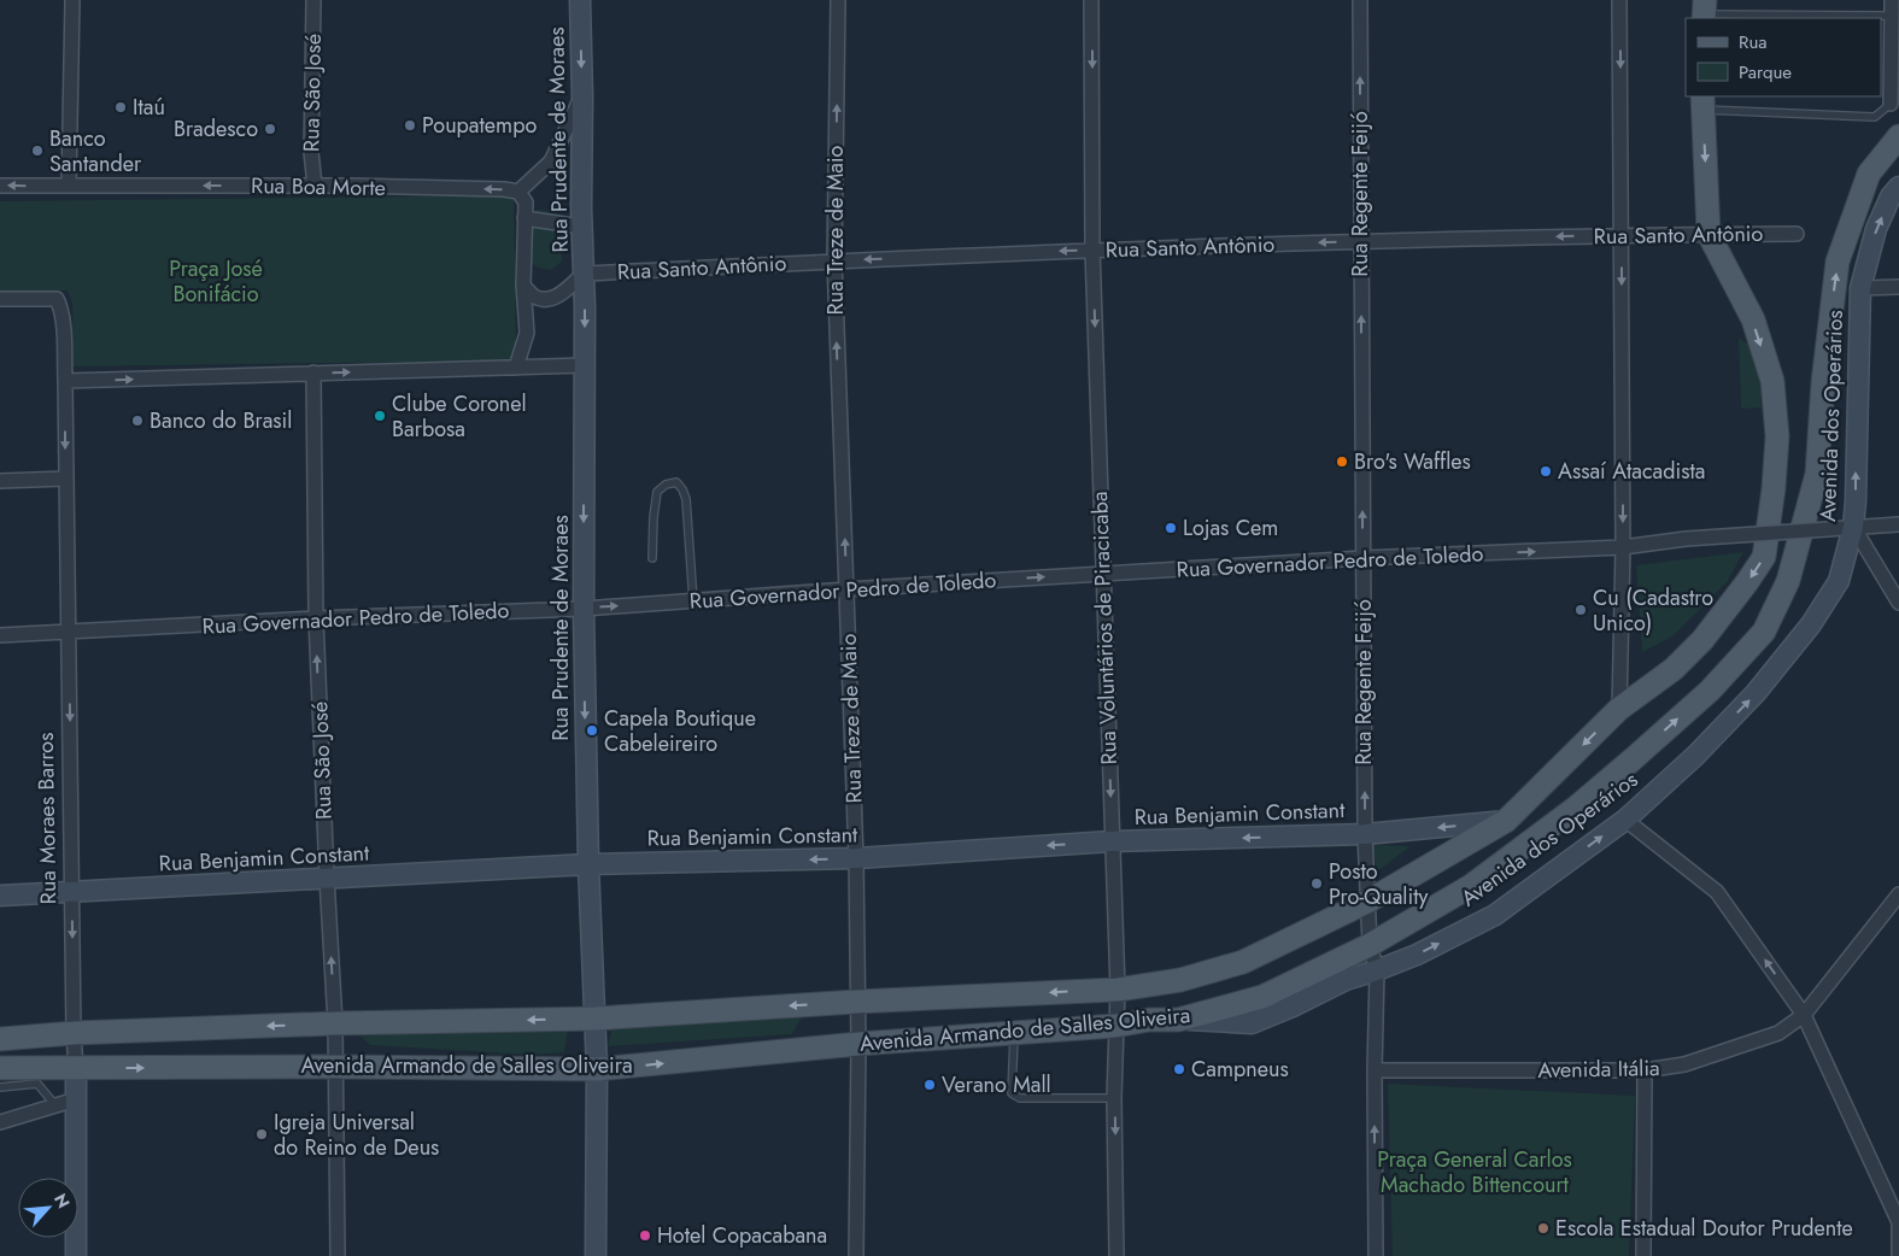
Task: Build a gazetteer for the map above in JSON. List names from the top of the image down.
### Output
{
  "streets": {
    "main road": ["Avenida Armando de Salles Oliveira"],
    "street": [
      "Rua São José",
      "Rua Prudente de Moraes",
      "Rua Boa Morte",
      "Rua Regente Feijó",
      "Rua Treze de Maio",
      "Rua Santo Antônio",
      "Avenida dos Operários",
      "Rua Governador Pedro de Toledo",
      "Rua Voluntários de Piracicaba",
      "Rua Benjamin Constant",
      "Rua Moraes Barros",
      "Avenida Itália"
    ]
  },
  "crossings": [
    ["Rua São José", "Rua Boa Morte"],
    ["Rua São José", "Rua Governador Pedro de Toledo"],
    ["Rua São José", "Rua Benjamin Constant"],
    ["Rua São José", "Avenida Armando de Salles Oliveira"],
    ["Rua Prudente de Moraes", "Rua Santo Antônio"],
    ["Rua Prudente de Moraes", "Rua Governador Pedro de Toledo"],
    ["Rua Prudente de Moraes", "Rua Benjamin Constant"],
    ["Rua Prudente de Moraes", "Avenida Armando de Salles Oliveira"],
    ["Rua Regente Feijó", "Rua Santo Antônio"],
    ["Rua Regente Feijó", "Avenida dos Operários"],
    ["Rua Regente Feijó", "Rua Governador Pedro de Toledo"],
    ["Rua Regente Feijó", "Rua Benjamin Constant"],
    ["Rua Regente Feijó", "Avenida Armando de Salles Oliveira"],
    ["Rua Regente Feijó", "Avenida Itália"],
    ["Rua Treze de Maio", "Rua Santo Antônio"],
    ["Rua Treze de Maio", "Rua Governador Pedro de Toledo"],
    ["Rua Treze de Maio", "Rua Benjamin Constant"],
    ["Rua Treze de Maio", "Avenida Armando de Salles Oliveira"],
    ["Rua Santo Antônio", "Rua Voluntários de Piracicaba"],
    ["Rua Santo Antônio", "Avenida Armando de Salles Oliveira"],
    ["Avenida dos Operários", "Rua Governador Pedro de Toledo"],
    ["Avenida dos Operários", "Avenida Armando de Salles Oliveira"],
    ["Rua Governador Pedro de Toledo", "Rua Voluntários de Piracicaba"],
    ["Rua Governador Pedro de Toledo", "Rua Moraes Barros"],
    ["Rua Voluntários de Piracicaba", "Rua Benjamin Constant"],
    ["Rua Voluntários de Piracicaba", "Avenida Armando de Salles Oliveira"],
    ["Rua Benjamin Constant", "Rua Moraes Barros"],
    ["Rua Benjamin Constant", "Avenida Armando de Salles Oliveira"],
    ["Rua Moraes Barros", "Avenida Armando de Salles Oliveira"]
  ],
  "one_way": [
    "Rua São José",
    "Rua Prudente de Moraes",
    "Rua Boa Morte",
    "Rua Regente Feijó",
    "Rua Treze de Maio",
    "Rua Santo Antônio",
    "Avenida dos Operários",
    "Rua Voluntários de Piracicaba",
    "Rua Benjamin Constant",
    "Rua Moraes Barros"
  ],
  "parks": ["Praça José Bonifácio", "Praça General Carlos Machado Bittencourt"],
  "places": [
    "Itaú",
    "Poupatempo",
    "Bradesco",
    "Banco Santander",
    "Clube Coronel Barbosa",
    "Banco do Brasil",
    "Bro's Waffles",
    "Assaí Atacadista",
    "Lojas Cem",
    "Cu (Cadastro Unico)",
    "Capela Boutique Cabeleireiro",
    "Posto Pro-Quality",
    "Campneus",
    "Verano Mall",
    "Igreja Universal do Reino de Deus",
    "Escola Estadual Doutor Prudente",
    "Hotel Copacabana"
  ],
  "legend": ["Rua", "Parque"],
  "north": "top right"
}
